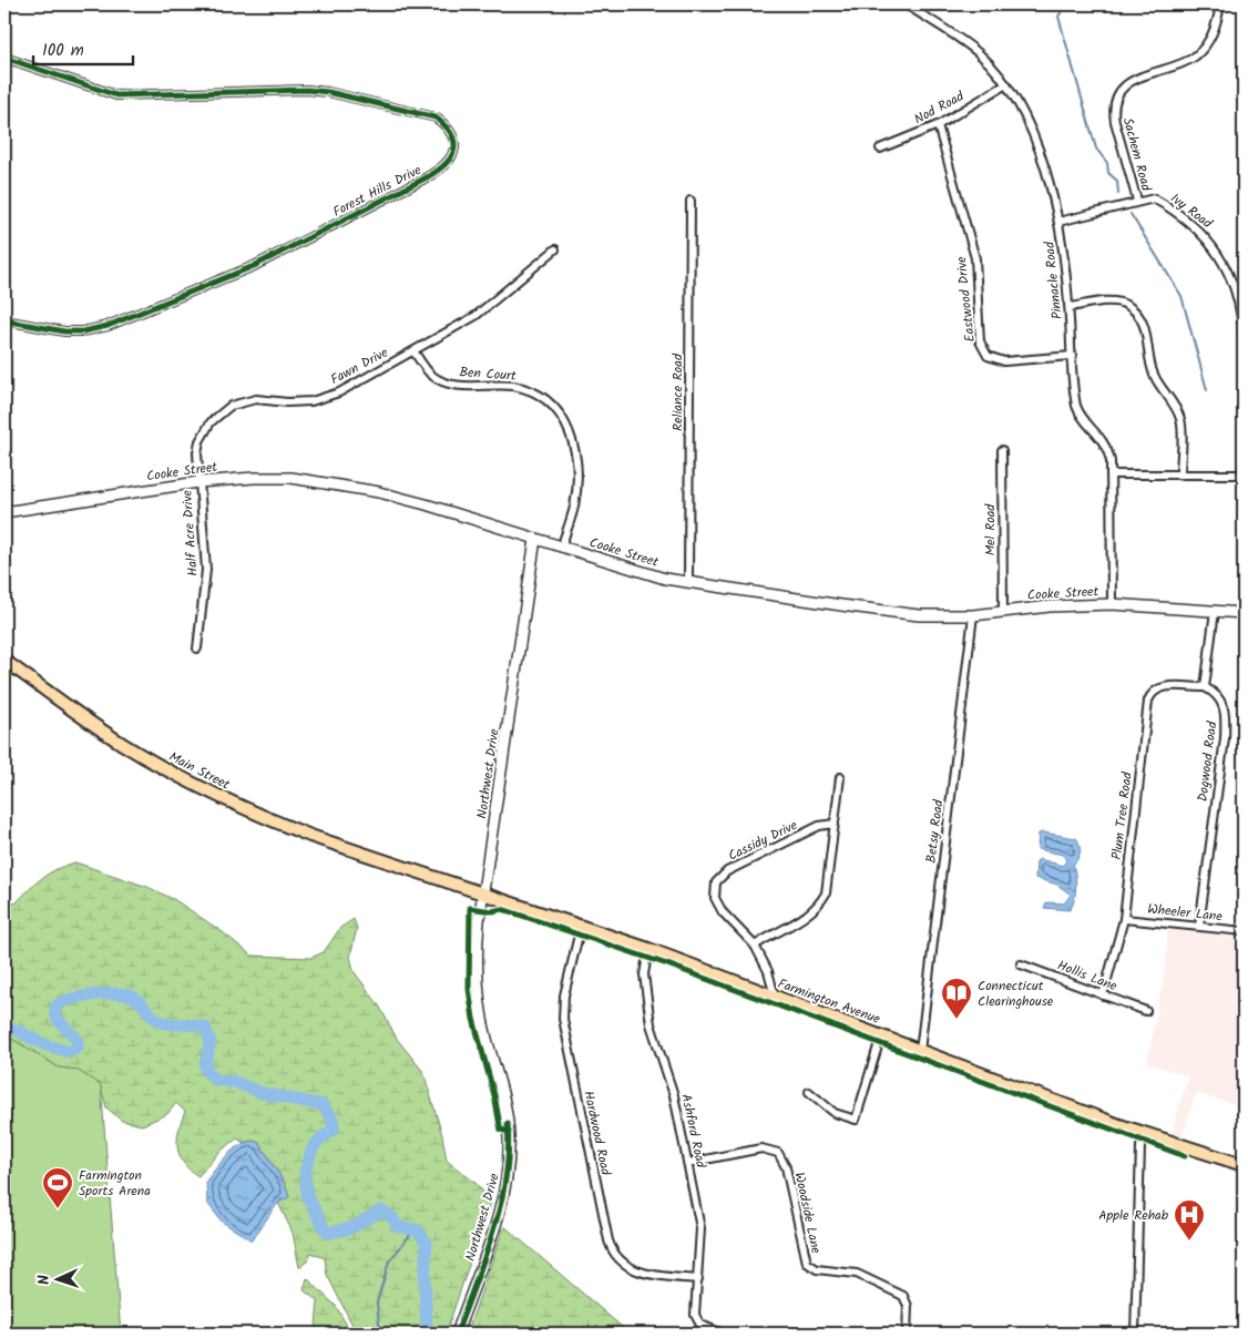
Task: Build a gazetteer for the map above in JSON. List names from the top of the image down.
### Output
{
  "streets": {
    "highway": ["Main Street", "Farmington Avenue"],
    "main road": ["Cooke Street", "Northwest Drive"],
    "street": [
      "Nod Road",
      "Sachem Road",
      "Forest Hills Drive",
      "Ivy Road",
      "Pinnacle Road",
      "Eastwood Drive",
      "Fawn Drive",
      "Ben Court",
      "Reliance Road",
      "Mel Road",
      "Half Acre Drive",
      "Dogwood Road",
      "Plum Tree Road",
      "Betsy Road",
      "Cassidy Drive",
      "Wheeler Lane",
      "Hollis Lane",
      "Ashford Road",
      "Hardwood Road",
      "Woodside Lane"
    ]
  },
  "crossings": [
    ["Nod Road", "Pinnacle Road"],
    ["Nod Road", "Eastwood Drive"],
    ["Sachem Road", "Ivy Road"],
    ["Ivy Road", "Pinnacle Road"],
    ["Pinnacle Road", "Eastwood Drive"],
    ["Pinnacle Road", "Cooke Street"],
    ["Fawn Drive", "Ben Court"],
    ["Fawn Drive", "Cooke Street"],
    ["Fawn Drive", "Half Acre Drive"],
    ["Ben Court", "Cooke Street"],
    ["Reliance Road", "Cooke Street"],
    ["Cooke Street", "Mel Road"],
    ["Cooke Street", "Half Acre Drive"],
    ["Cooke Street", "Northwest Drive"],
    ["Cooke Street", "Betsy Road"],
    ["Dogwood Road", "Plum Tree Road"],
    ["Dogwood Road", "Wheeler Lane"],
    ["Main Street", "Farmington Avenue"],
    ["Northwest Drive", "Farmington Avenue"],
    ["Plum Tree Road", "Wheeler Lane"],
    ["Plum Tree Road", "Hollis Lane"],
    ["Betsy Road", "Farmington Avenue"],
    ["Cassidy Drive", "Farmington Avenue"],
    ["Farmington Avenue", "Ashford Road"],
    ["Farmington Avenue", "Hardwood Road"],
    ["Ashford Road", "Hardwood Road"],
    ["Ashford Road", "Woodside Lane"]
  ],
  "places": {
    "library": ["Connecticut Clearinghouse"],
    "sports": ["Farmington Sports Arena"],
    "hospital": ["Apple Rehab"]
  },
  "scale_bar": "100 m",
  "north": "left"
}
